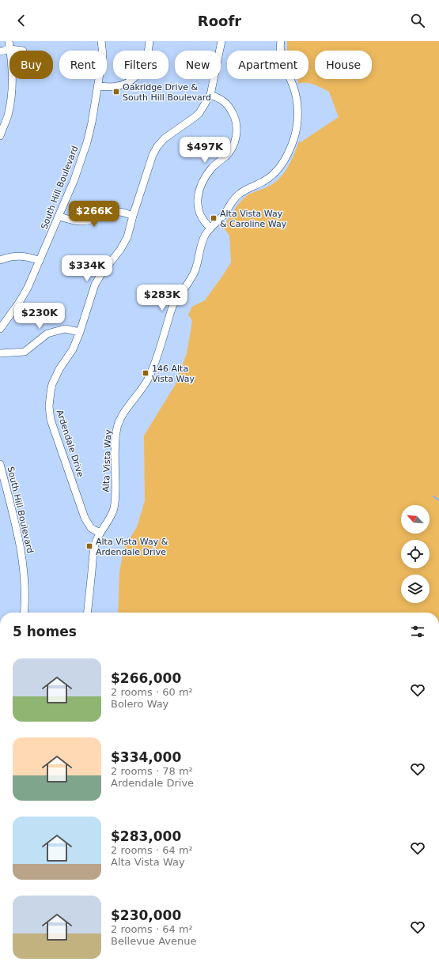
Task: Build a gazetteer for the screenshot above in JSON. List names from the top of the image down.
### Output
{
  "streets": {
    "street": ["South Hill Boulevard", "Ardendale Drive", "Alta Vista Way"]
  },
  "crossings": [
    ["Ardendale Drive", "Alta Vista Way"]
  ],
  "places": {
    "transit": [
      "Oakridge Drive & South Hill Boulevard",
      "Alta Vista Way & Caroline Way",
      "146 Alta Vista Way",
      "Alta Vista Way & Ardendale Drive"
    ]
  },
  "north": "top left",
  "page": {
    "header": "Roofr",
    "chip": [
      "Buy",
      "Rent",
      "Filters",
      "New",
      "Apartment",
      "House"
    ],
    "price": [
      "$497K",
      "$266K",
      "$334K",
      "$283K",
      "$230K"
    ],
    "heading": "5 homes",
    "list": [
      {
        "name": "$266,000",
        "note": "2 rooms · 60 m² · Bolero Way"
      },
      {
        "name": "$334,000",
        "note": "2 rooms · 78 m² · Ardendale Drive"
      },
      {
        "name": "$283,000",
        "note": "2 rooms · 64 m² · Alta Vista Way"
      },
      {
        "name": "$230,000",
        "note": "2 rooms · 64 m² · Bellevue Avenue"
      }
    ]
  }
}
